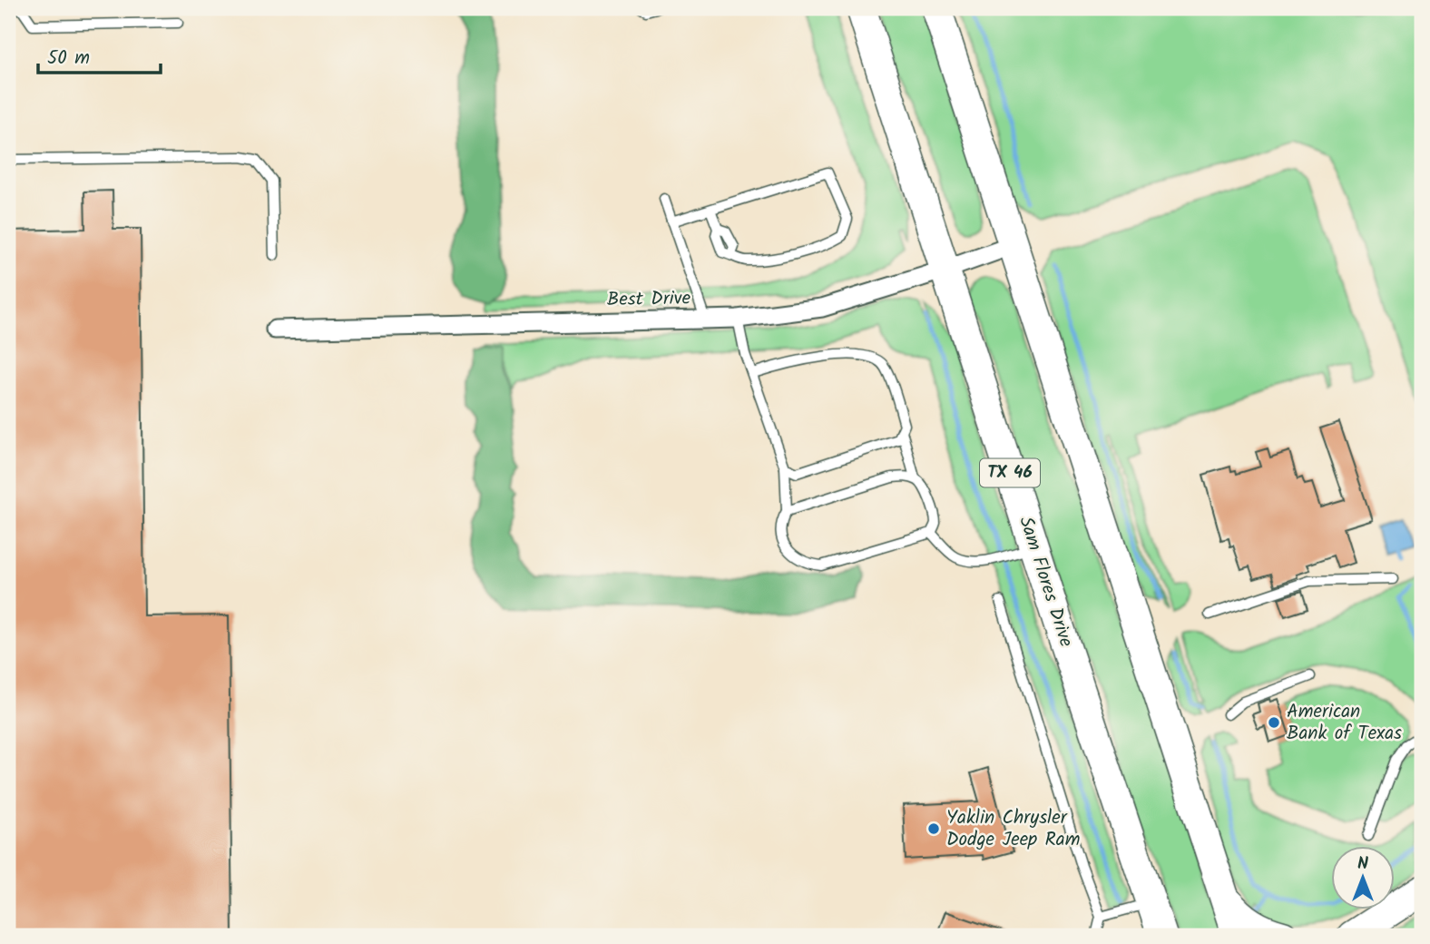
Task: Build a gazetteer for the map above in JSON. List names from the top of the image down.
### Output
{
  "streets": {
    "main road": ["TX 46", "Sam Flores Drive"],
    "street": ["Best Drive"]
  },
  "crossings": [
    ["Best Drive", "Sam Flores Drive"]
  ],
  "places": ["American Bank of Texas", "Yaklin Chrysler Dodge Jeep Ram"],
  "scale_bar": "50 m",
  "north": "top"
}
